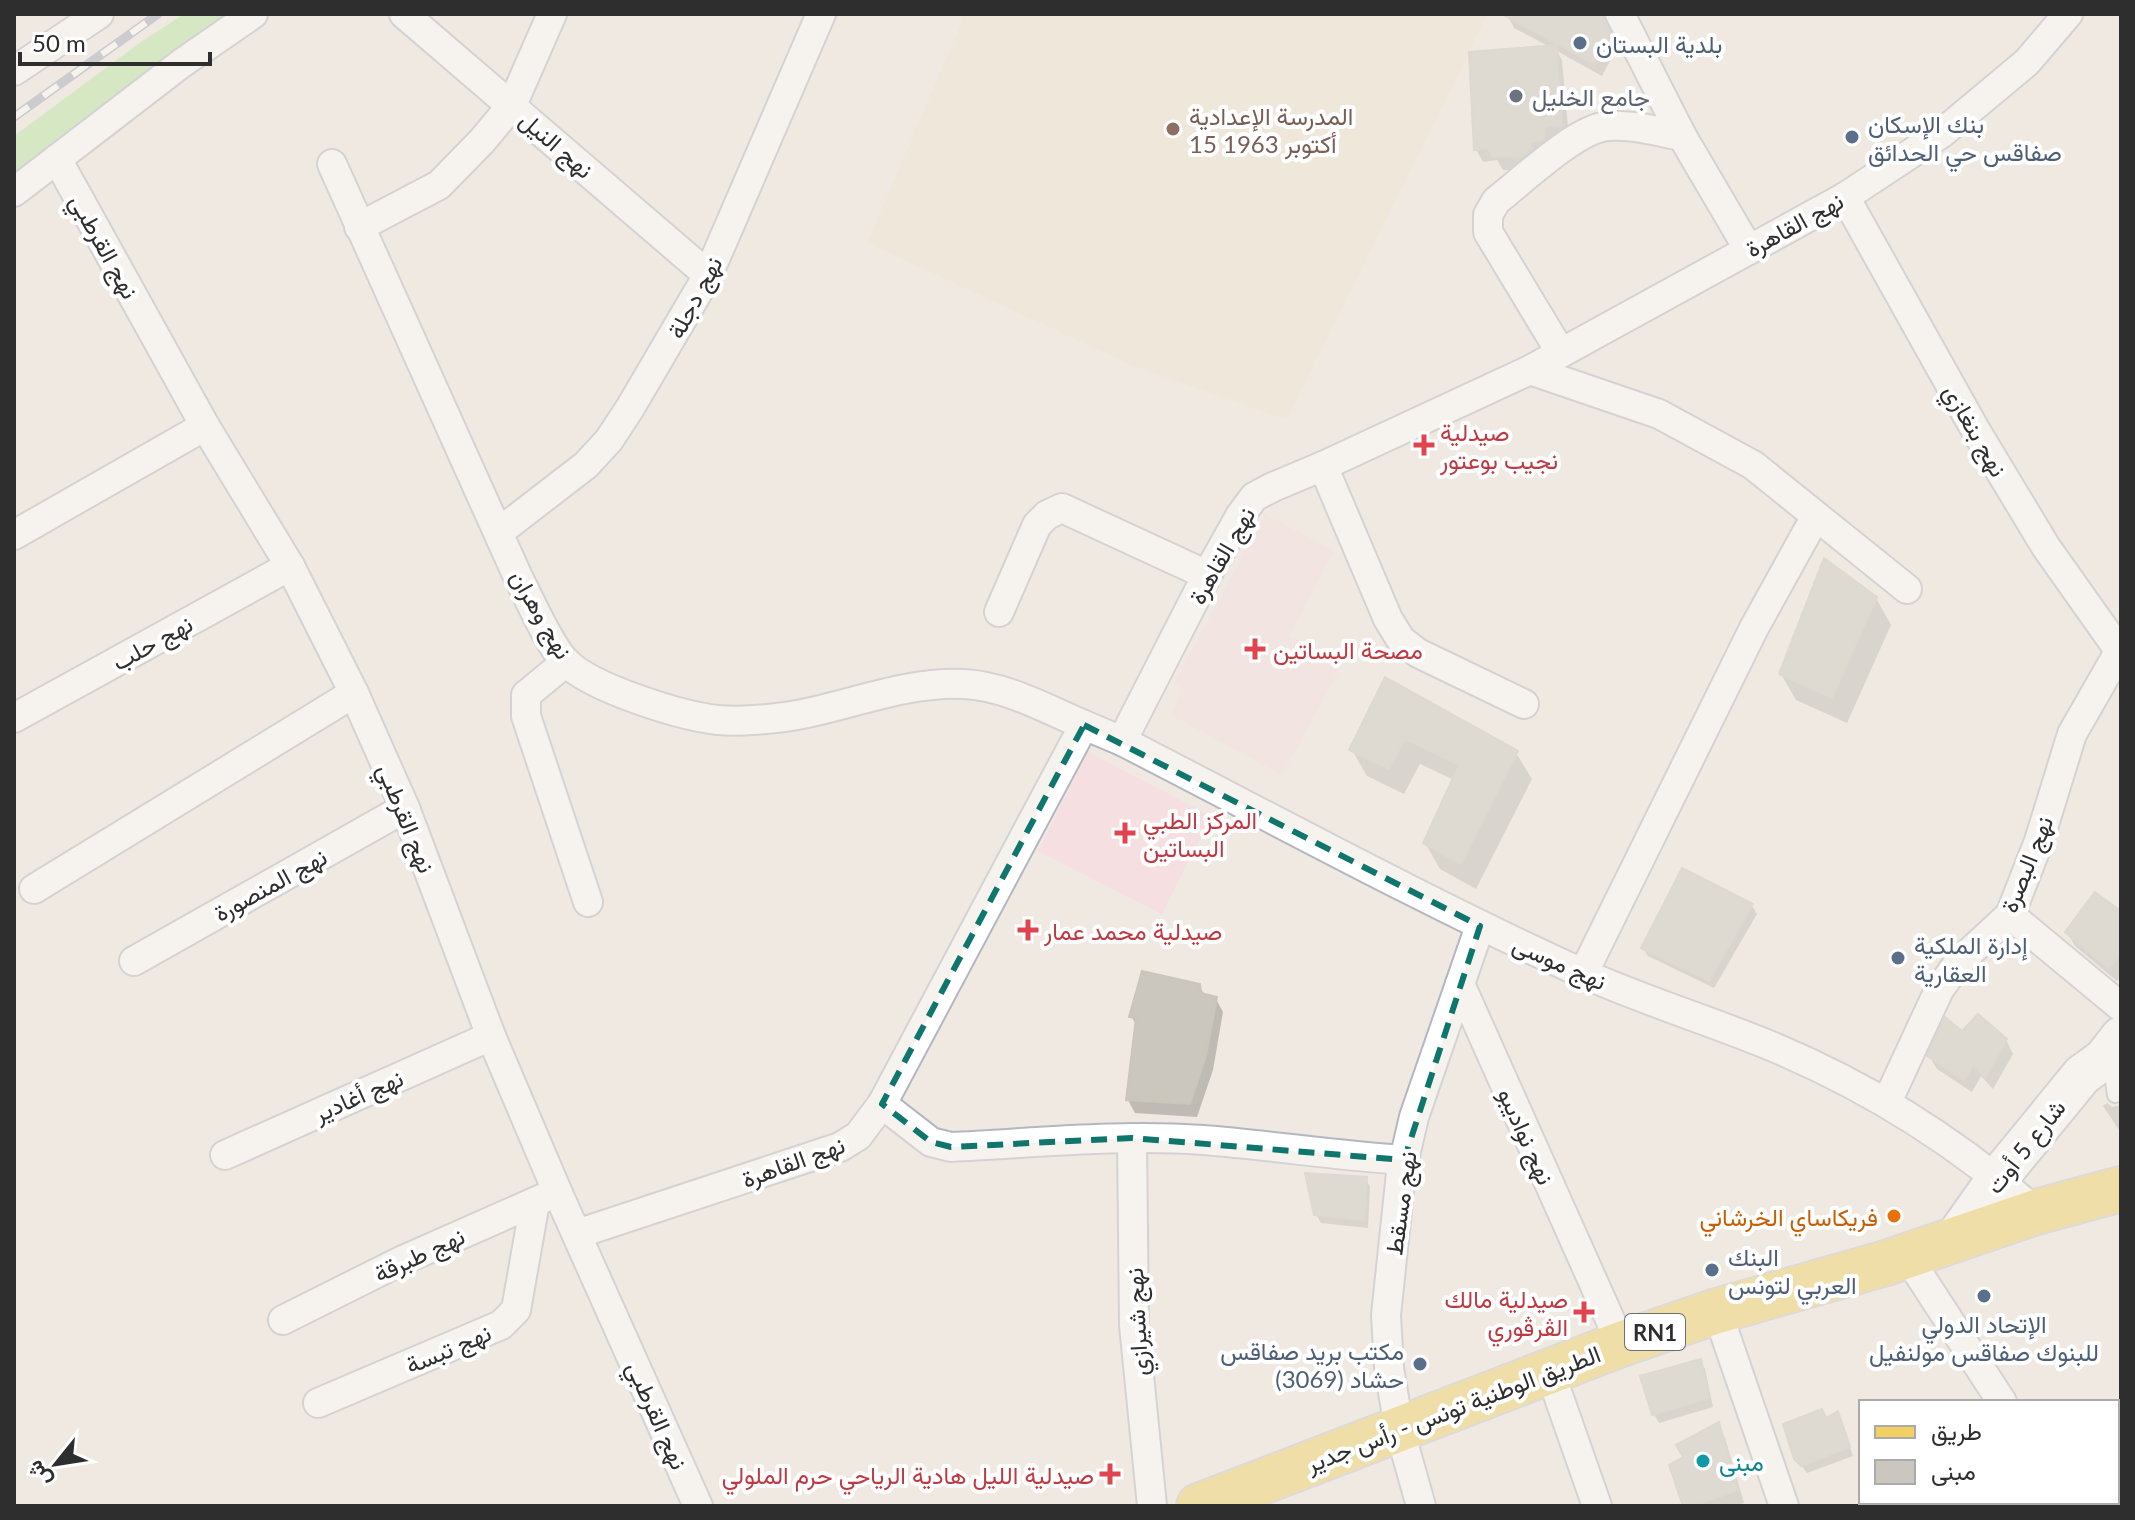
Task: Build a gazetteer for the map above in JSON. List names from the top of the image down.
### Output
{
  "streets": {
    "main road": ["شارع 5 أوت", "RN1", "الطريق الوطنية تونس - رأس جدير"],
    "street": [
      "نهج النيل",
      "نهج القاهرة",
      "نهج القرطبي",
      "نهج دجلة",
      "نهج بنغازي",
      "نهج وهران",
      "نهج حلب",
      "نهج البصرة",
      "نهج المنصورة",
      "نهج موسى",
      "نهج أغادير",
      "نهج نواديبو",
      "نهج مسقط",
      "نهج طبرقة",
      "نهج شيرازي",
      "نهج تبسة"
    ]
  },
  "crossings": [
    ["نهج النيل", "نهج دجلة"],
    ["نهج القاهرة", "نهج القرطبي"],
    ["نهج القاهرة", "نهج بنغازي"],
    ["نهج القاهرة", "نهج وهران"],
    ["نهج القاهرة", "نهج موسى"],
    ["نهج القرطبي", "نهج حلب"],
    ["نهج القرطبي", "نهج المنصورة"],
    ["نهج القرطبي", "نهج أغادير"],
    ["نهج القرطبي", "نهج طبرقة"],
    ["نهج القرطبي", "نهج تبسة"],
    ["نهج دجلة", "نهج وهران"],
    ["نهج بنغازي", "نهج البصرة"],
    ["نهج البصرة", "نهج موسى"],
    ["نهج موسى", "شارع 5 أوت"],
    ["نهج موسى", "الطريق الوطنية تونس - رأس جدير"],
    ["نهج نواديبو", "نهج مسقط"],
    ["نهج نواديبو", "الطريق الوطنية تونس - رأس جدير"],
    ["شارع 5 أوت", "الطريق الوطنية تونس - رأس جدير"],
    ["نهج مسقط", "الطريق الوطنية تونس - رأس جدير"],
    ["نهج طبرقة", "نهج تبسة"]
  ],
  "places": {
    "other": [
      "بلدية البستان",
      "جامع الخليل",
      "المدرسة الإعدادية 15 أكتوبر 1963",
      "بنك الإسكان صفاقس حي الحدائق",
      "إدارة الملكية العقارية",
      "فريكاساي الخرشاني",
      "البنك العربي لتونس",
      "الإتحاد الدولي للبنوك صفاقس مولنفيل",
      "مكتب بريد صفاقس حشاد (3069)",
      "مبنى"
    ],
    "health": [
      "صيدلية نجيب بوعتور",
      "مصحة البساتين",
      "المركز الطبي البساتين",
      "صيدلية محمد عمار",
      "صيدلية مالك الڤرڤوري",
      "صيدلية الليل هادية الرياحي حرم الملولي"
    ]
  },
  "legend": ["طريق", "مبنى"],
  "scale_bar": "50 m",
  "north": "bottom left"
}
